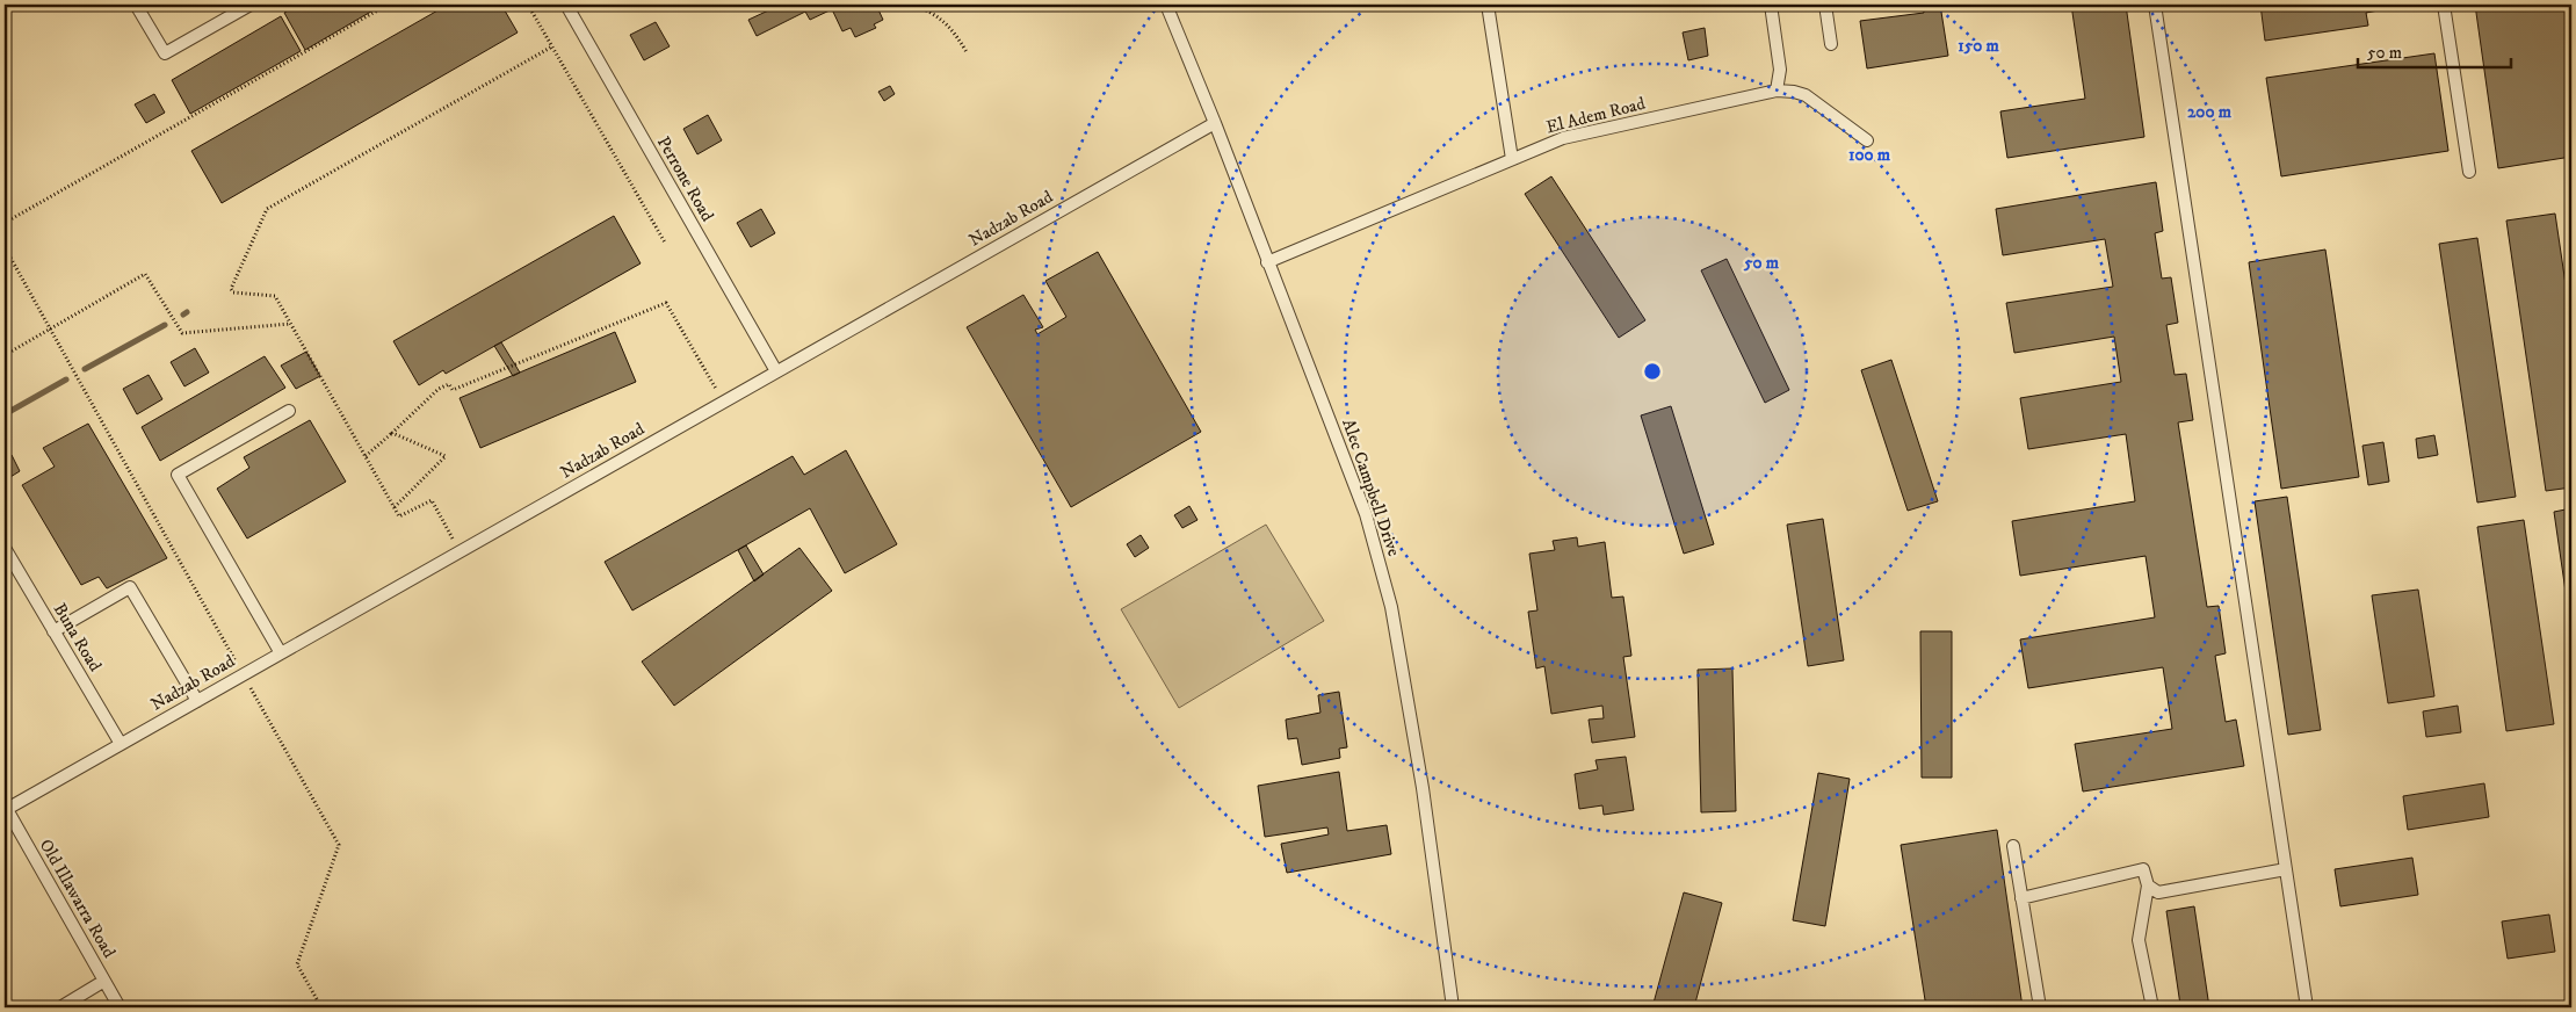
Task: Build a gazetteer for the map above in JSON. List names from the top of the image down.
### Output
{
  "streets": {
    "lane": [
      "El Adem Road",
      "Perrone Road",
      "Nadzab Road",
      "Alec Campbell Drive",
      "Buna Road",
      "Old Illawarra Road"
    ]
  },
  "crossings": [
    ["El Adem Road", "Alec Campbell Drive"],
    ["Perrone Road", "Nadzab Road"],
    ["Nadzab Road", "Alec Campbell Drive"],
    ["Nadzab Road", "Buna Road"],
    ["Nadzab Road", "Old Illawarra Road"]
  ],
  "scale_bar": "50 m",
  "rings": [
    "150 m",
    "200 m",
    "100 m",
    "50 m"
  ]
}
